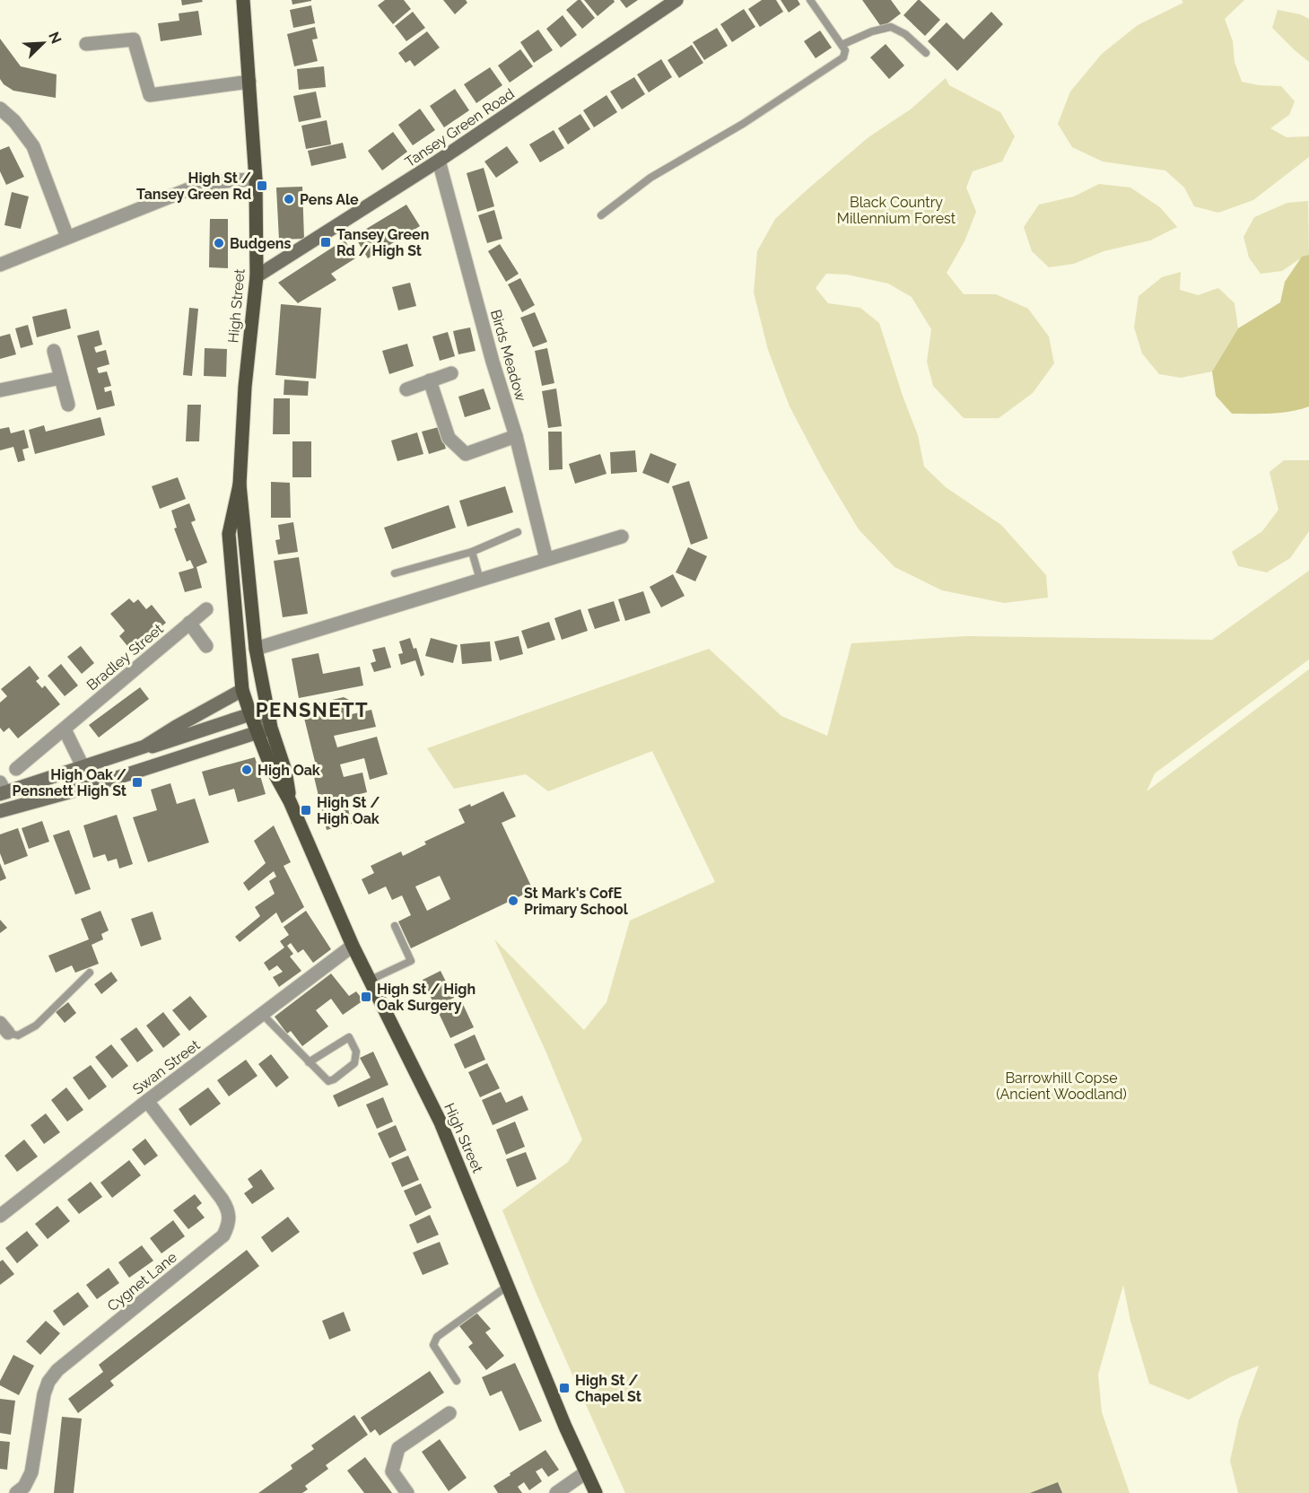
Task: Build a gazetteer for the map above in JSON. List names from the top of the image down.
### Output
{
  "streets": {
    "main road": ["Tansey Green Road", "High Street"],
    "street": [
      "Birds Meadow",
      "Bradley Street",
      "Swan Street",
      "Cygnet Lane"
    ]
  },
  "crossings": [
    ["Tansey Green Road", "High Street"],
    ["Tansey Green Road", "Birds Meadow"],
    ["High Street", "Swan Street"],
    ["Swan Street", "Cygnet Lane"]
  ],
  "districts": ["PENSNETT"],
  "parks": ["Black Country Millennium Forest", "Barrowhill Copse (Ancient Woodland)"],
  "places": {
    "transit": [
      "High St / Tansey Green Rd",
      "Tansey Green Rd / High St",
      "High Oak / Pensnett High St",
      "High St / High Oak",
      "High St / High Oak Surgery",
      "High St / Chapel St"
    ],
    "other": [
      "Pens Ale",
      "Budgens",
      "High Oak",
      "St Mark's CofE Primary School"
    ]
  },
  "north": "top right"
}
